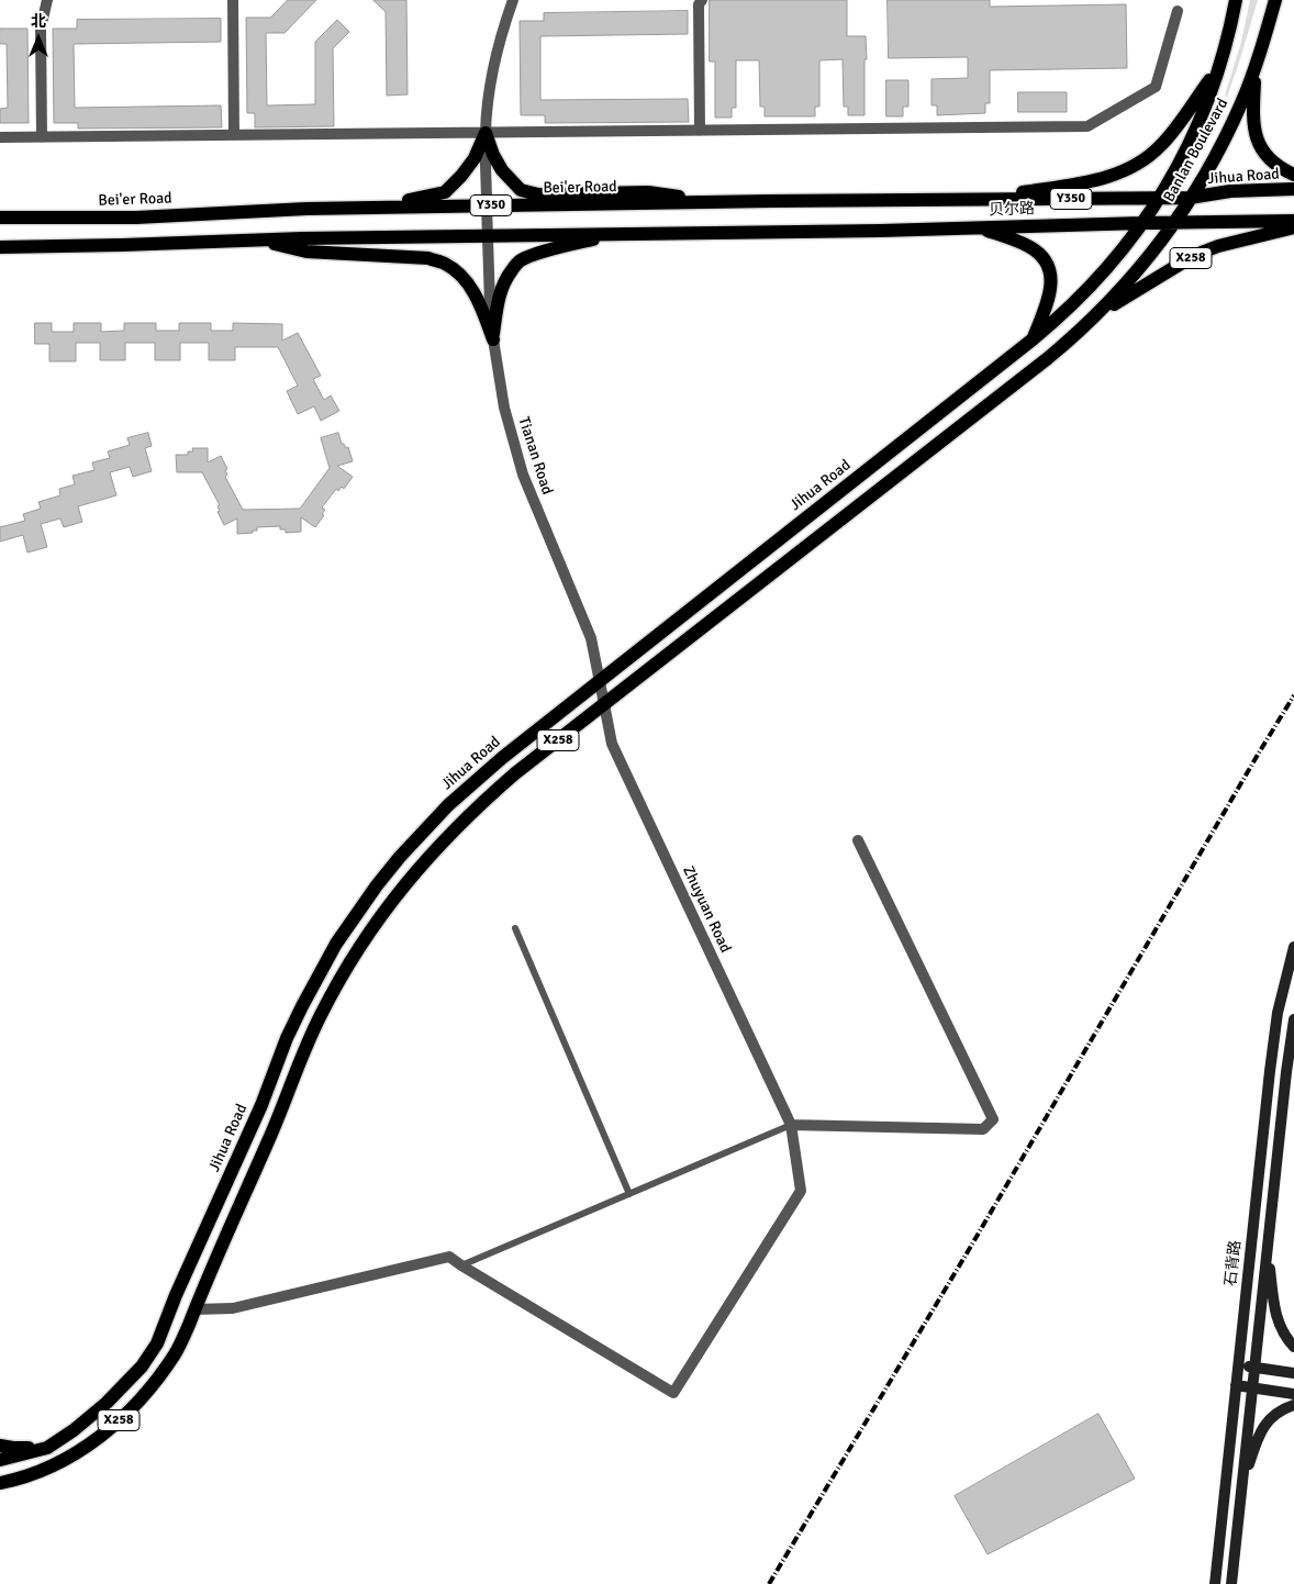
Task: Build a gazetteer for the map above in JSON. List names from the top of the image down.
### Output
{
  "streets": {
    "main road": [
      "Banlan Boulevard",
      "Jihua Road",
      "Bei'er Road",
      "Y350",
      "贝尔路",
      "X258",
      "石背路"
    ],
    "street": ["Tianan Road", "Zhuyuan Road"]
  },
  "crossings": [
    ["Banlan Boulevard", "Jihua Road"],
    ["Banlan Boulevard", "Bei'er Road"],
    ["Banlan Boulevard", "X258"],
    ["Jihua Road", "Bei'er Road"],
    ["Jihua Road", "贝尔路"],
    ["Jihua Road", "Tianan Road"],
    ["Bei'er Road", "Tianan Road"],
    ["Y350", "贝尔路"],
    ["Y350", "Tianan Road"],
    ["X258", "Tianan Road"],
    ["X258", "Zhuyuan Road"],
    ["Tianan Road", "Zhuyuan Road"]
  ],
  "north": "top"
}
